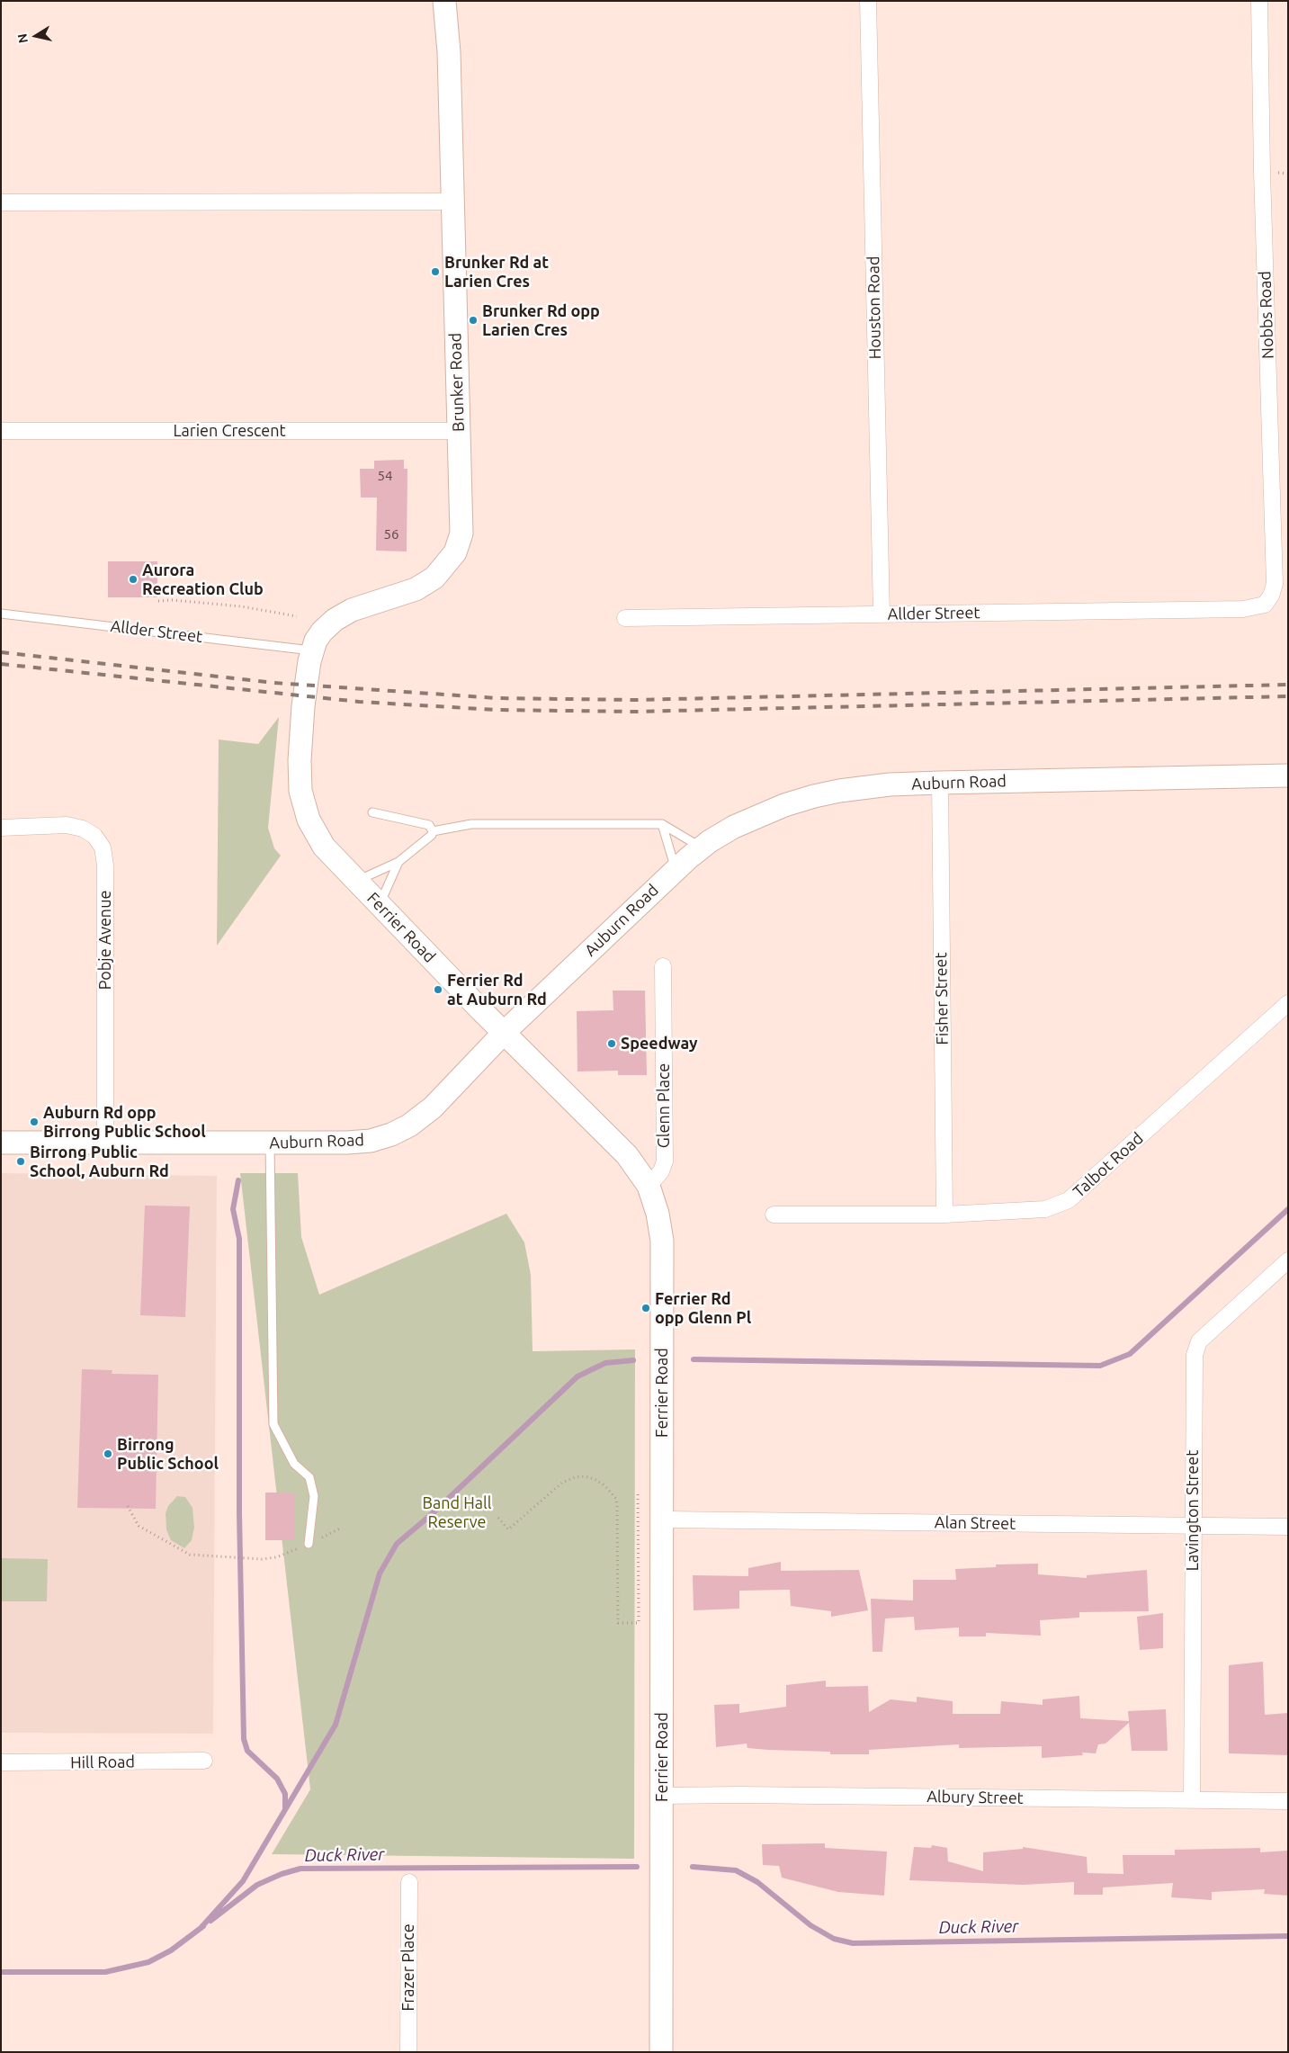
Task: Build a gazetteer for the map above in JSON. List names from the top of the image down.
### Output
{
  "streets": {
    "main road": ["Brunker Road", "Auburn Road", "Ferrier Road"],
    "street": [
      "Houston Road",
      "Nobbs Road",
      "Larien Crescent",
      "Allder Street",
      "Pobje Avenue",
      "Fisher Street",
      "Glenn Place",
      "Talbot Road",
      "Lavington Street",
      "Alan Street",
      "Hill Road",
      "Albury Street",
      "Frazer Place"
    ]
  },
  "crossings": [
    ["Houston Road", "Allder Street"],
    ["Nobbs Road", "Allder Street"],
    ["Brunker Road", "Larien Crescent"],
    ["Brunker Road", "Allder Street"],
    ["Brunker Road", "Ferrier Road"],
    ["Allder Street", "Ferrier Road"],
    ["Auburn Road", "Ferrier Road"],
    ["Auburn Road", "Pobje Avenue"],
    ["Auburn Road", "Fisher Street"],
    ["Ferrier Road", "Glenn Place"],
    ["Ferrier Road", "Alan Street"],
    ["Ferrier Road", "Albury Street"],
    ["Fisher Street", "Talbot Road"],
    ["Lavington Street", "Alan Street"],
    ["Lavington Street", "Albury Street"]
  ],
  "water": ["Duck River"],
  "parks": ["Band Hall Reserve"],
  "places": [
    "Brunker Rd at Larien Cres",
    "Brunker Rd opp Larien Cres",
    "Aurora Recreation Club",
    "Ferrier Rd at Auburn Rd",
    "Speedway",
    "Auburn Rd opp Birrong Public School",
    "Birrong Public School, Auburn Rd",
    "Ferrier Rd opp Glenn Pl",
    "Birrong Public School"
  ],
  "house_numbers": ["54", "56"],
  "north": "left"
}
